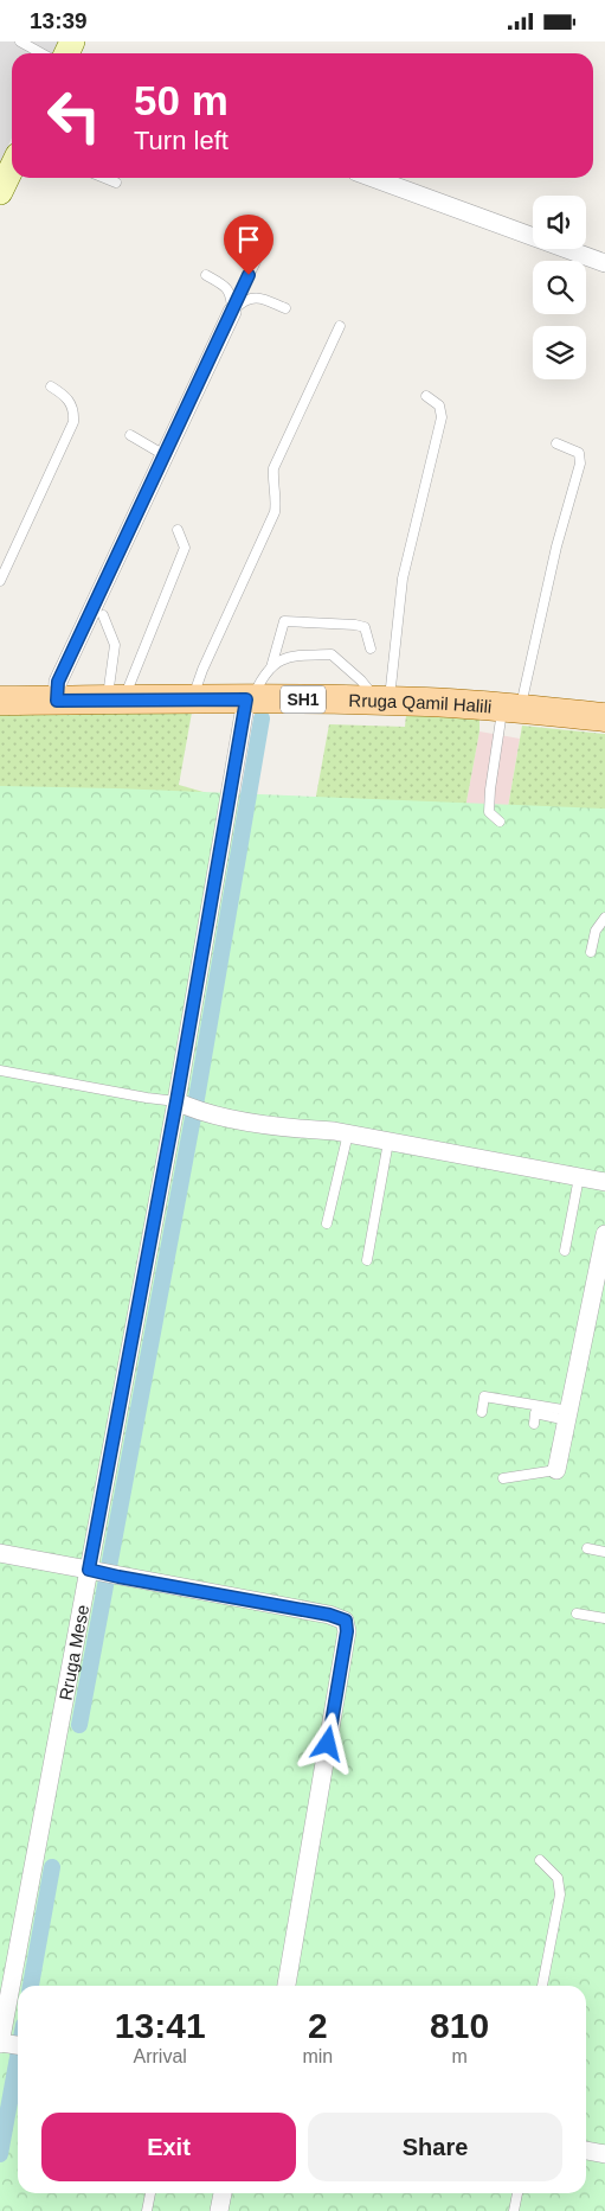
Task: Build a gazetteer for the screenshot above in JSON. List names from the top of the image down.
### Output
{
  "streets": {
    "main road": ["SH1", "Rruga Qamil Halili"],
    "street": ["Rruga Mese"]
  },
  "crossings": [
    ["Rruga Qamil Halili", "Rruga Mese"]
  ],
  "page": {
    "status": "13:39",
    "turn": ["50 m", "Turn left"],
    "eta": [
      "13:41",
      "Arrival",
      "2",
      "min",
      "810",
      "m"
    ],
    "buttons": ["Exit", "Share"]
  }
}
